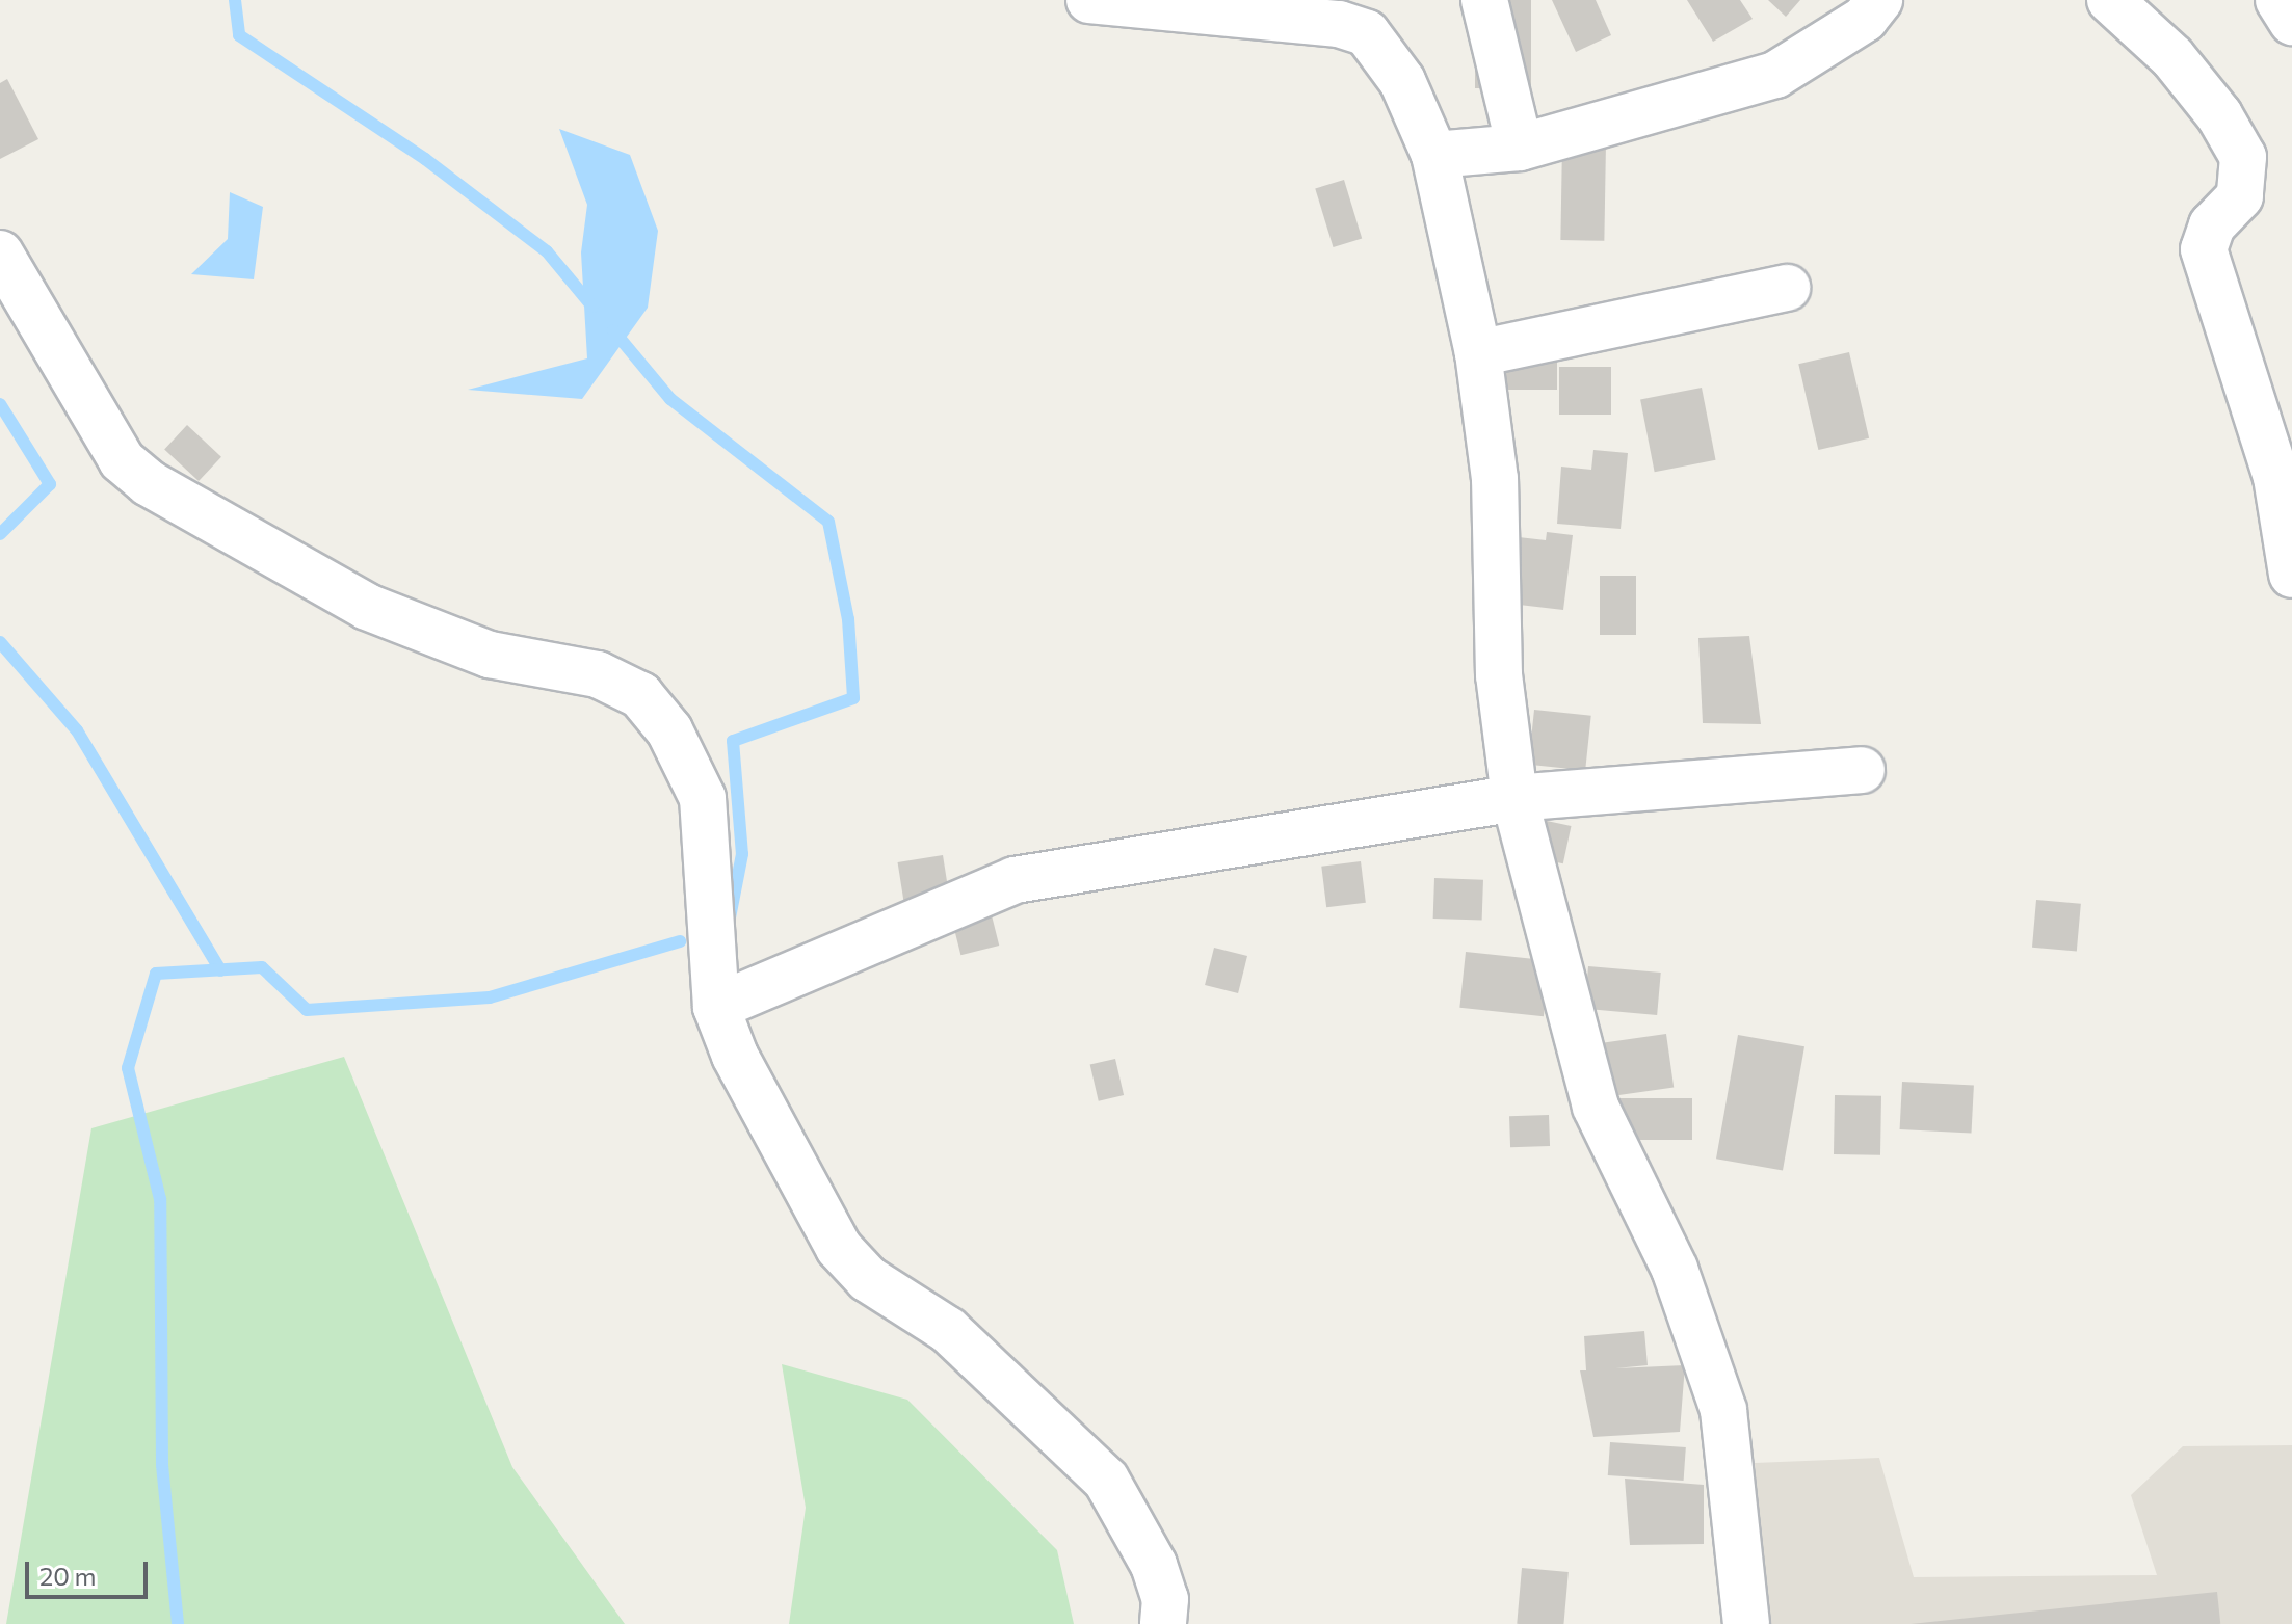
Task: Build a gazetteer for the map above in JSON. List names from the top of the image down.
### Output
{
  "scale_bar": "20 m"
}
